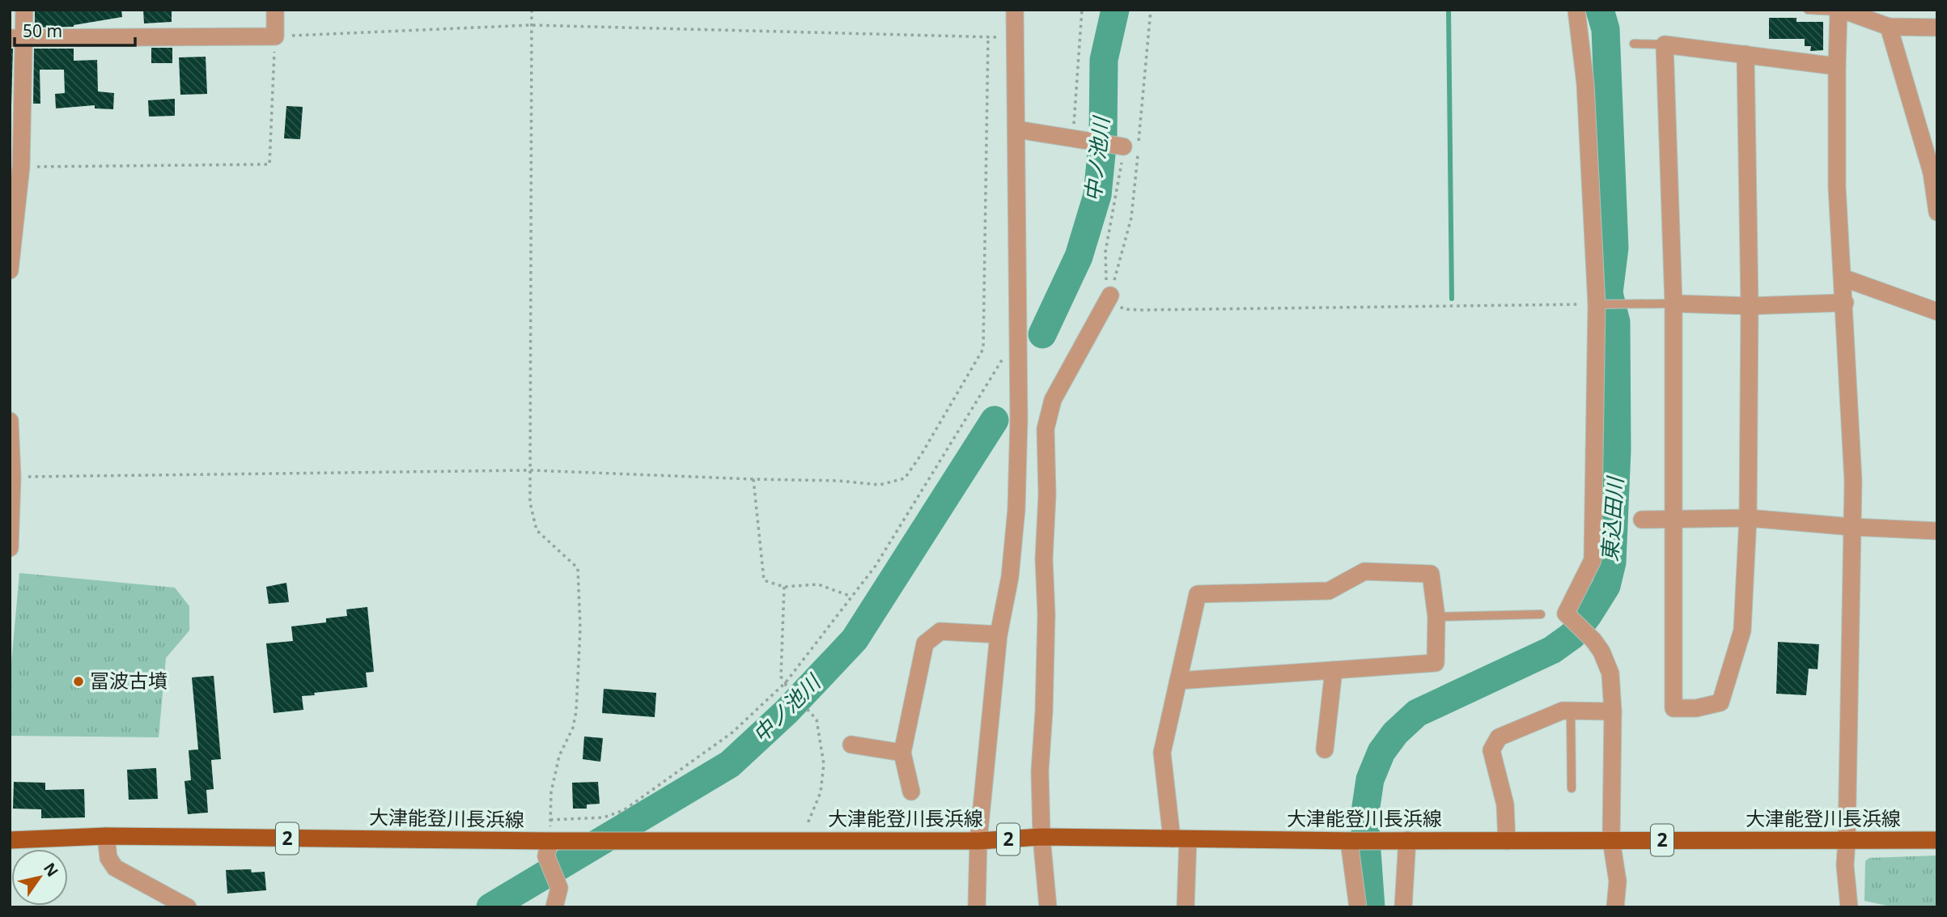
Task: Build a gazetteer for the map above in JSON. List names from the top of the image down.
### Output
{
  "streets": {
    "main road": ["大津能登川長浜線", "2"]
  },
  "water": ["中ノ池川", "東込田川"],
  "places": ["冨波古墳"],
  "scale_bar": "50 m",
  "north": "top right"
}
